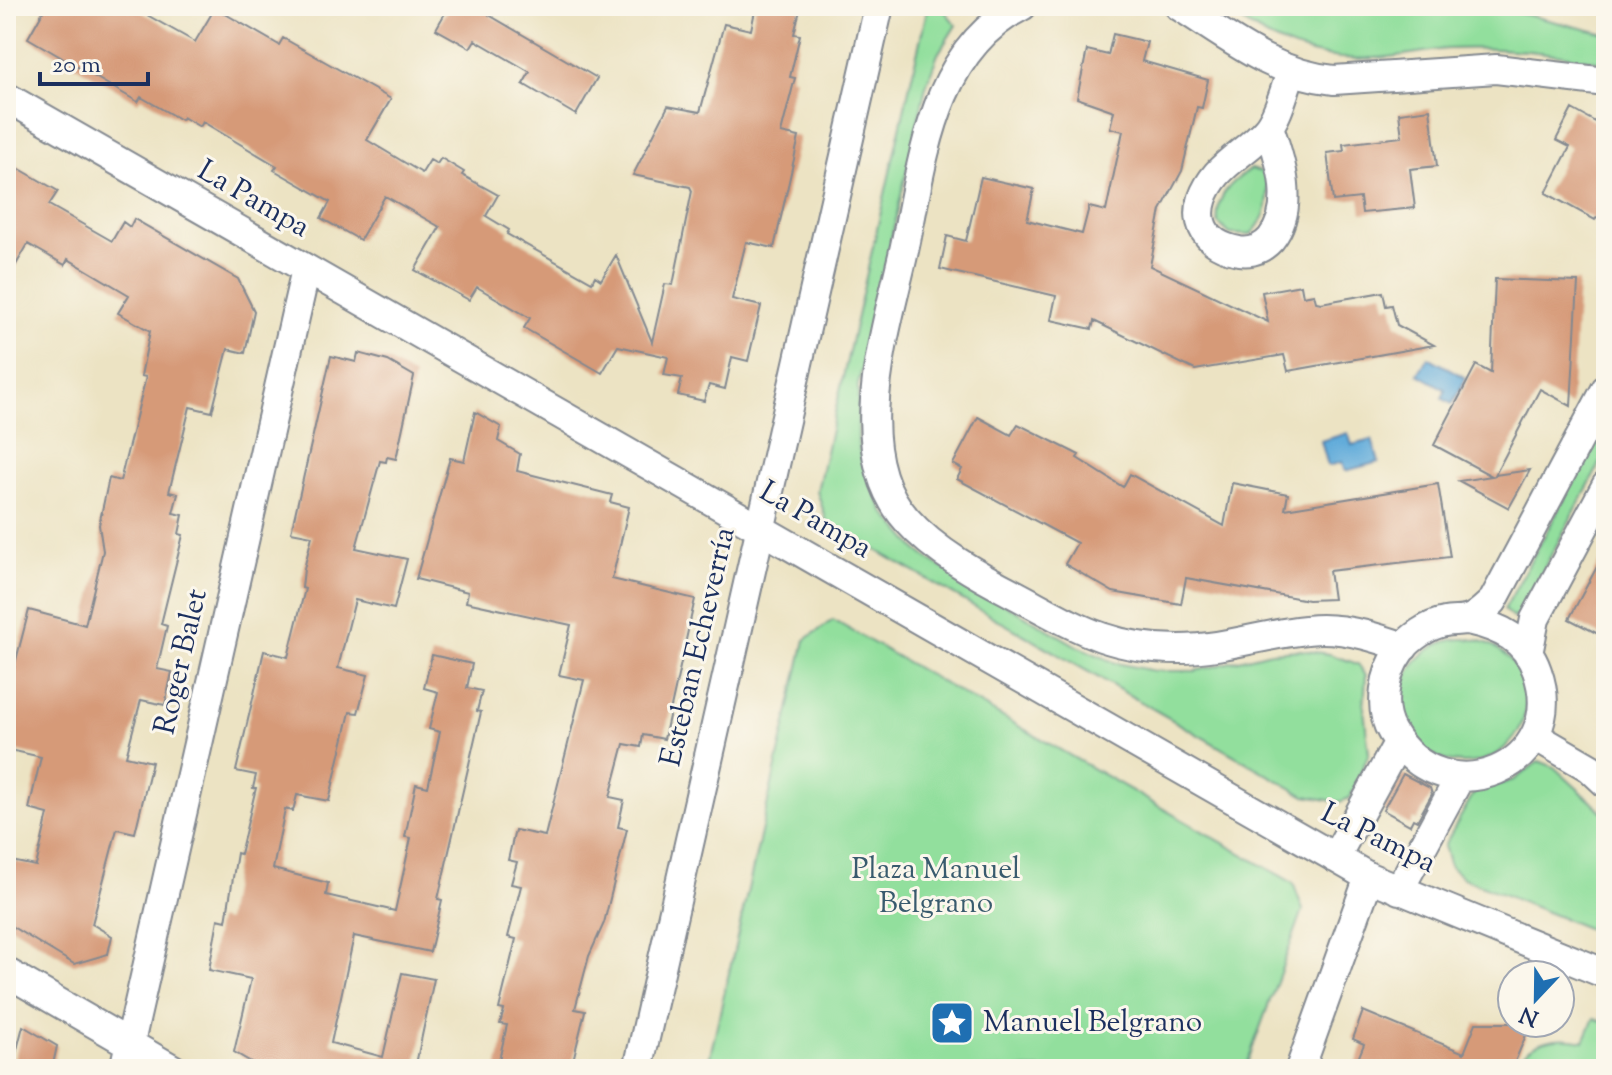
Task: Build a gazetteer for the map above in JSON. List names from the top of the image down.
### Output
{
  "streets": {
    "street": ["La Pampa", "Esteban Echeverría", "Roger Balet"]
  },
  "crossings": [
    ["La Pampa", "Esteban Echeverría"],
    ["La Pampa", "Roger Balet"]
  ],
  "parks": ["Plaza Manuel Belgrano"],
  "places": {
    "place": ["Manuel Belgrano"]
  },
  "scale_bar": "20 m",
  "north": "bottom"
}
